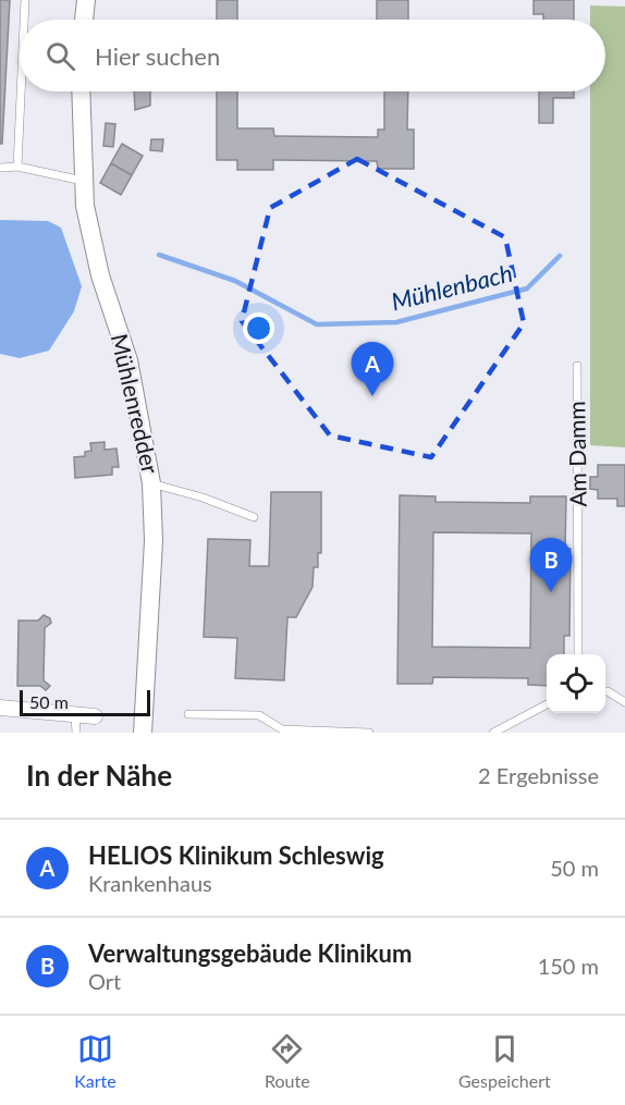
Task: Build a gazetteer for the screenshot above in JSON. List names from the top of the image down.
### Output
{
  "streets": {
    "street": ["Mühlenredder"],
    "lane": ["Am Damm"]
  },
  "water": ["Mühlenbach"],
  "scale_bar": "50 m",
  "page": {
    "search": "Hier suchen",
    "pins": ["A", "B"],
    "scale": "50 m",
    "heading": ["In der Nähe", "2 Ergebnisse"],
    "list": [
      {
        "mark": "A",
        "name": "HELIOS Klinikum Schleswig",
        "note": "Krankenhaus",
        "value": "50 m"
      },
      {
        "mark": "B",
        "name": "Verwaltungsgebäude Klinikum",
        "note": "Ort",
        "value": "150 m"
      }
    ],
    "nav": ["Karte", "Route", "Gespeichert"]
  }
}
